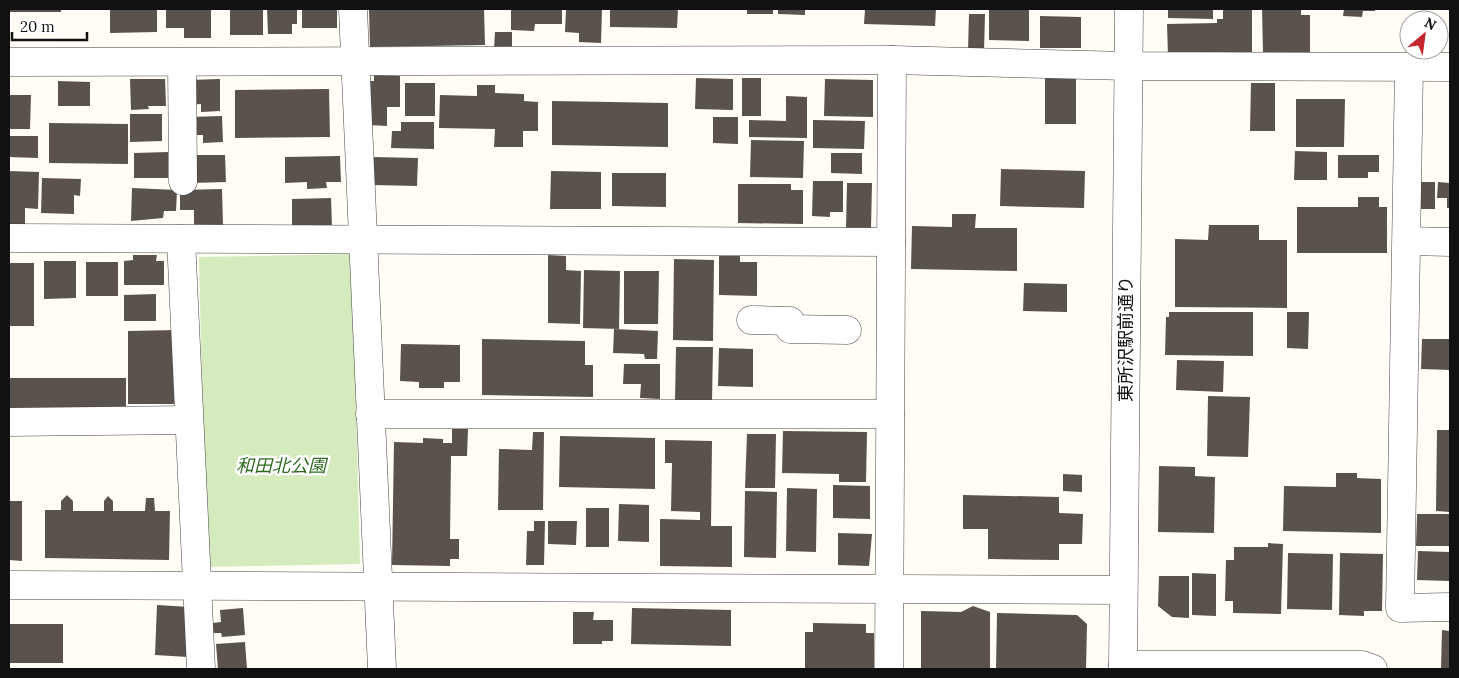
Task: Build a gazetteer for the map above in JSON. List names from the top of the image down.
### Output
{
  "streets": {
    "street": ["東所沢駅前通り"]
  },
  "parks": ["和田北公園"],
  "scale_bar": "20 m",
  "north": "top right"
}
